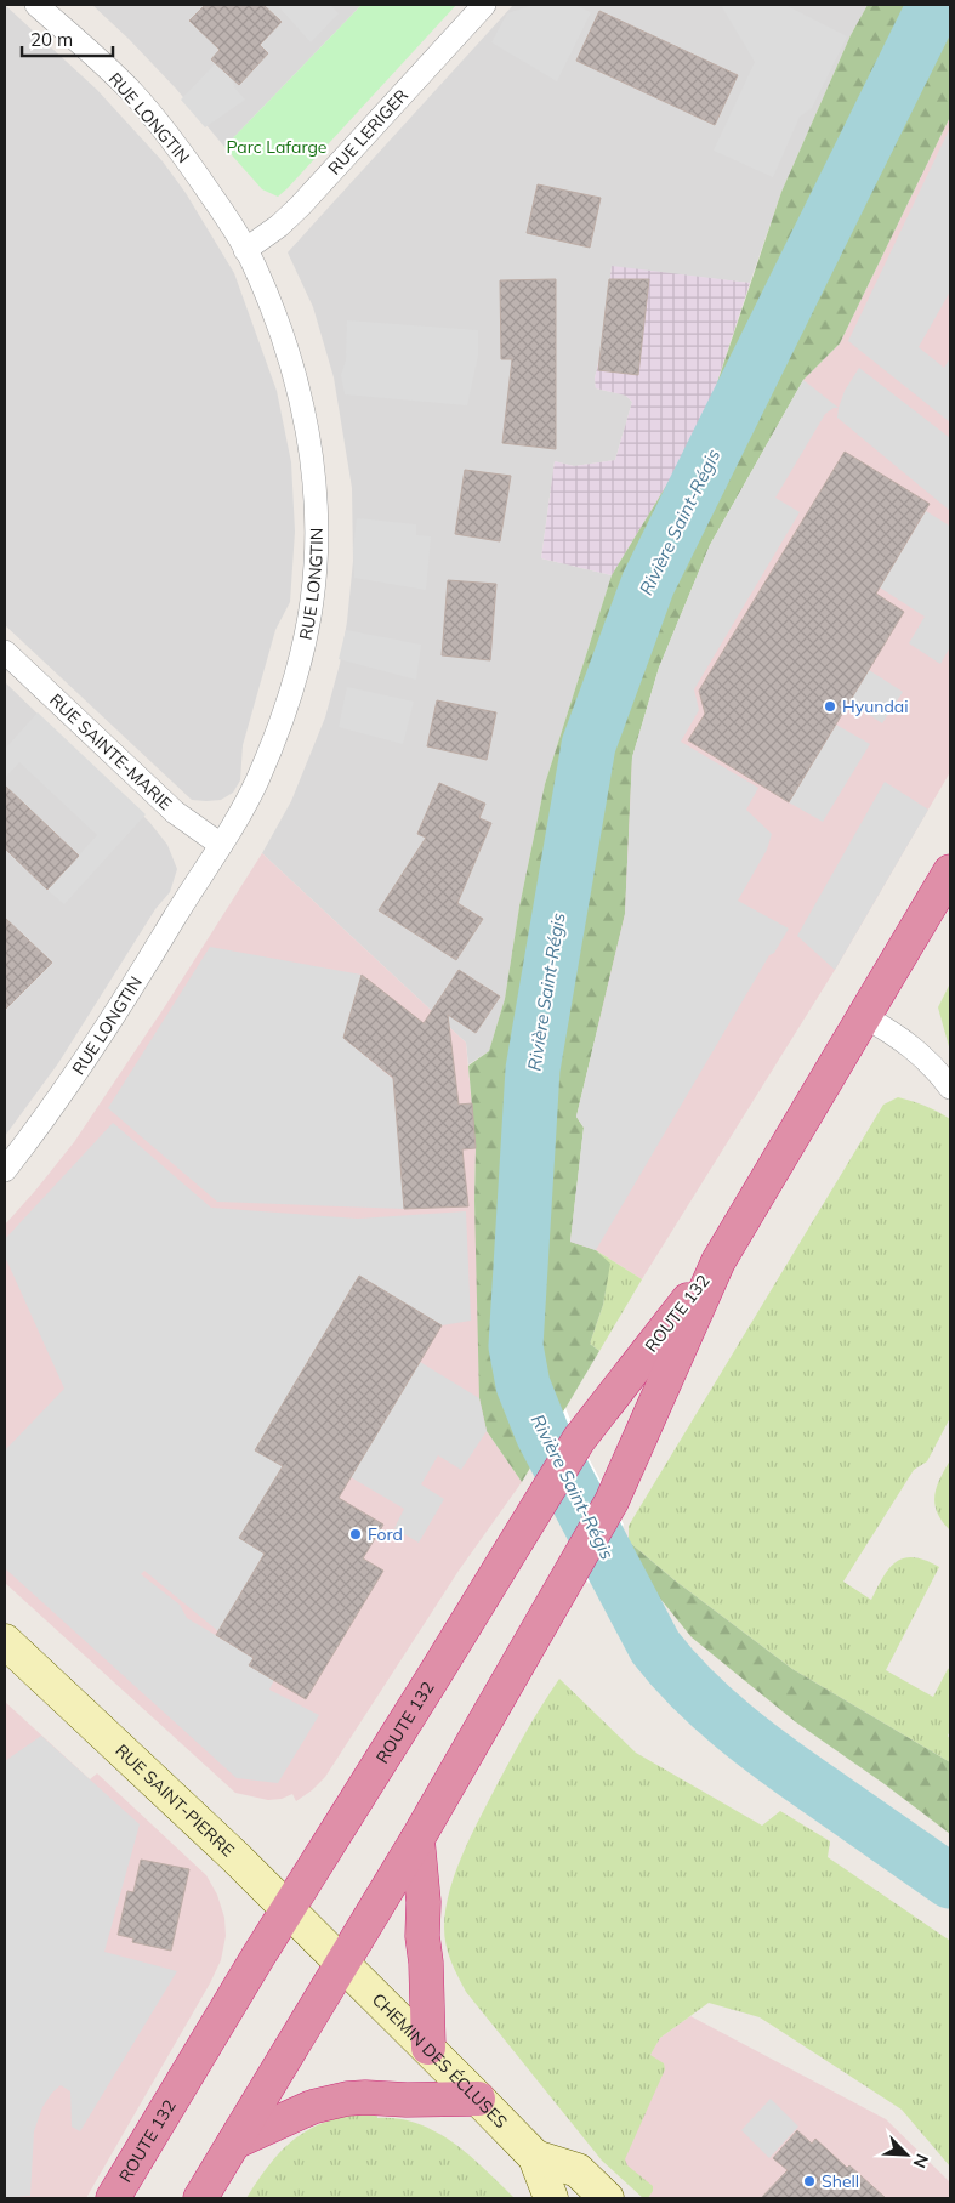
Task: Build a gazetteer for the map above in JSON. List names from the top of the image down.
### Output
{
  "streets": {
    "highway": ["ROUTE 132"],
    "main road": ["RUE SAINT-PIERRE", "CHEMIN DES ÉCLUSES"],
    "street": ["RUE LONGTIN", "RUE LERIGER", "RUE SAINTE-MARIE"]
  },
  "crossings": [
    ["RUE LONGTIN", "RUE LERIGER"],
    ["RUE LONGTIN", "RUE SAINTE-MARIE"],
    ["ROUTE 132", "RUE SAINT-PIERRE"],
    ["ROUTE 132", "CHEMIN DES ÉCLUSES"],
    ["RUE SAINT-PIERRE", "CHEMIN DES ÉCLUSES"]
  ],
  "water": ["Rivière Saint-Régis"],
  "parks": ["Parc Lafarge"],
  "places": ["Hyundai", "Ford", "Shell"],
  "scale_bar": "20 m",
  "north": "bottom right"
}
